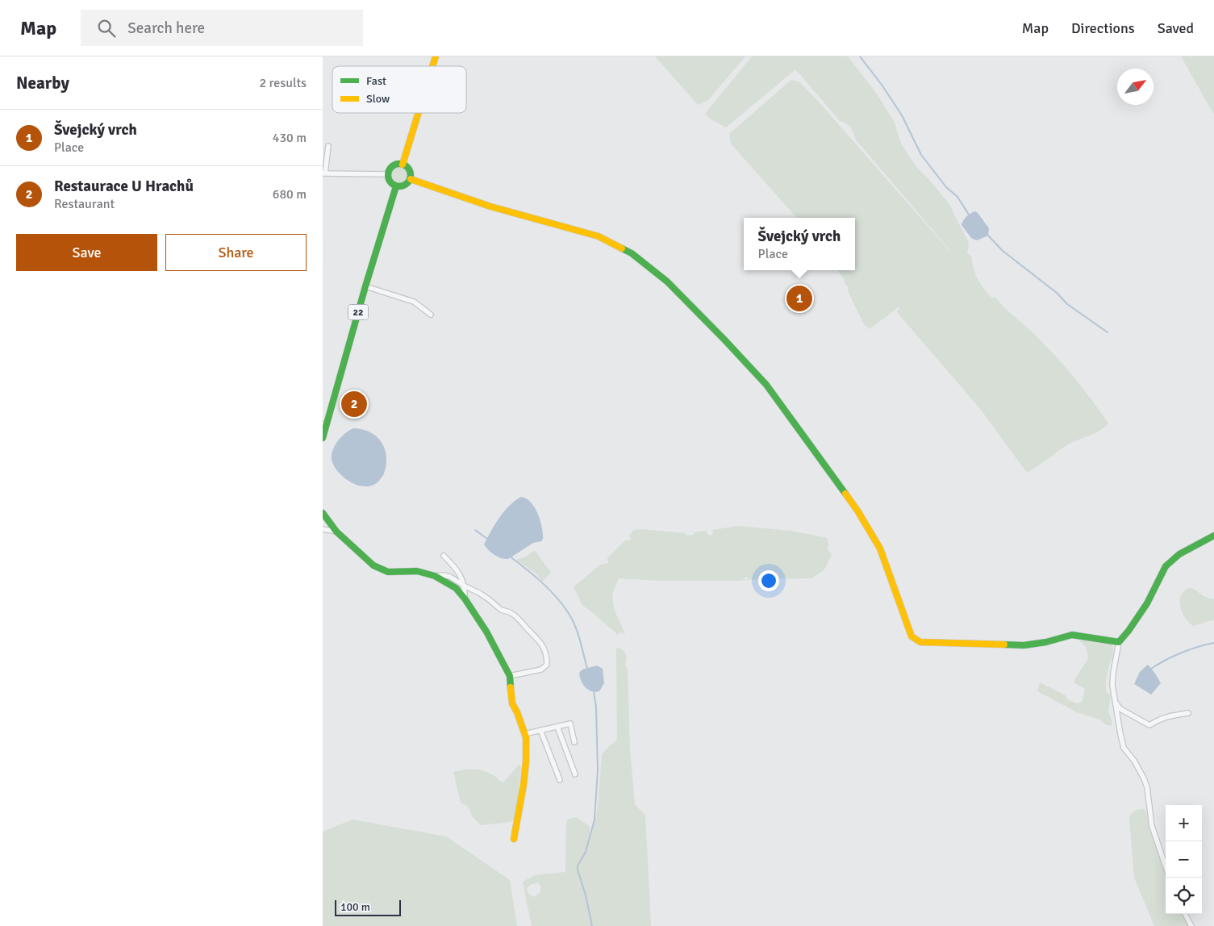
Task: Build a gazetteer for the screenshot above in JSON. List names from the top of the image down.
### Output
{
  "streets": {
    "street": ["22"]
  },
  "legend": ["Fast", "Slow"],
  "scale_bar": "100 m",
  "north": "top right",
  "page": {
    "header": "Map",
    "search": "Search here",
    "nav": ["Map", "Directions", "Saved"],
    "heading": ["Nearby", "2 results"],
    "list": [
      {
        "mark": "1",
        "name": "Švejcký vrch",
        "note": "Place",
        "value": "430 m"
      },
      {
        "mark": "2",
        "name": "Restaurace U Hrachů",
        "note": "Restaurant",
        "value": "680 m"
      }
    ],
    "popup": ["Švejcký vrch", "Place"],
    "buttons": ["Save", "Share"],
    "pins": ["1", "2"],
    "map_buttons": ["+", "−"],
    "scale": "100 m"
  }
}
